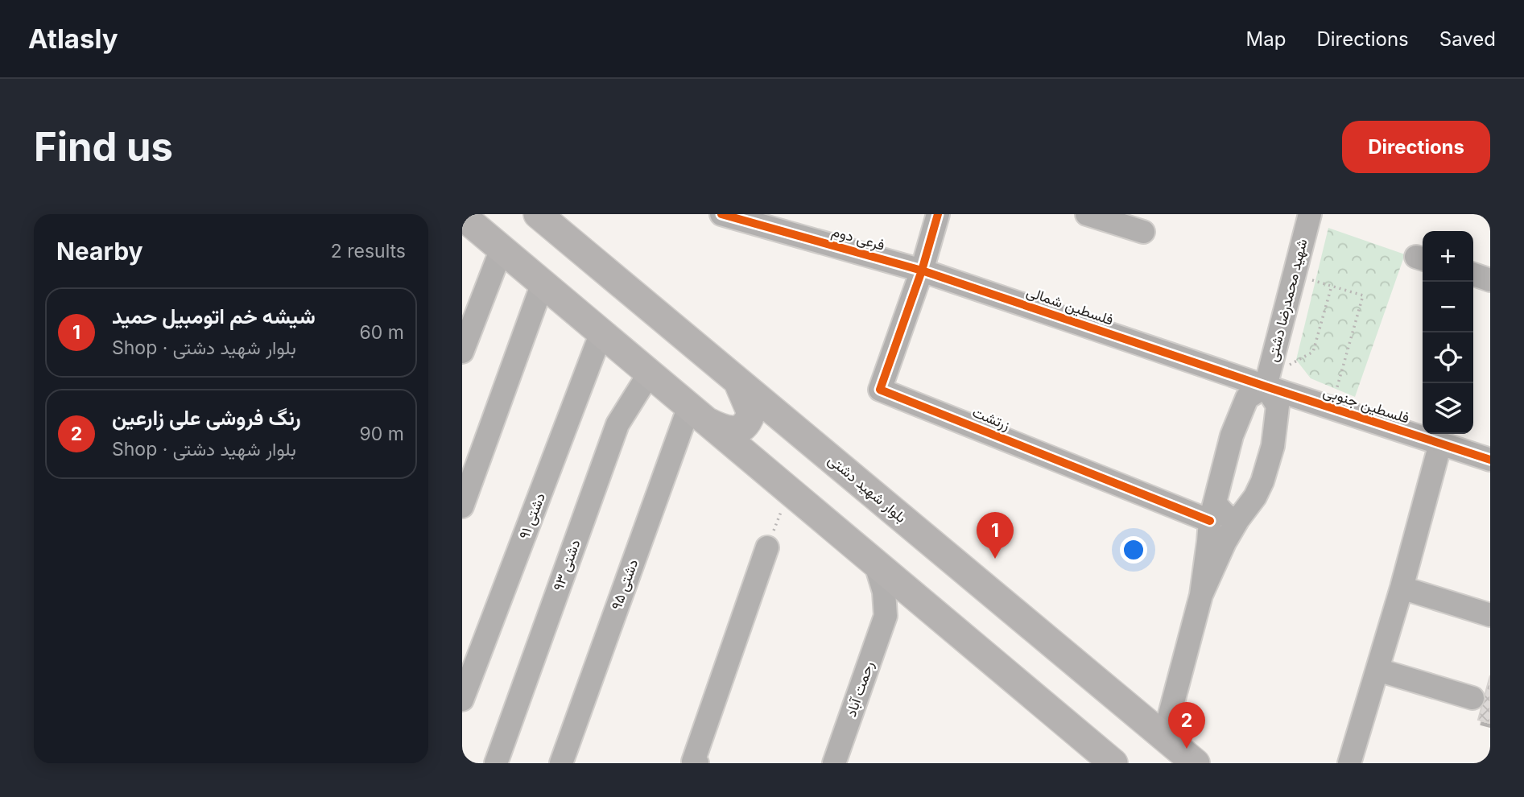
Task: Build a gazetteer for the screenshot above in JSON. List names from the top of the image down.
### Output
{
  "streets": {
    "main road": ["بلوار شهید دشتی"],
    "street": [
      "فرعی دوم",
      "شهید محمدرضا دشتی",
      "فلسطین شمالی",
      "فلسطین جنوبی",
      "زرتشت",
      "دشتی ۹۱",
      "دشتی ۹۳",
      "دشتی ۹۵",
      "رحمت آباد"
    ]
  },
  "crossings": [
    ["فرعی دوم", "فلسطین شمالی"],
    ["فرعی دوم", "زرتشت"],
    ["شهید محمدرضا دشتی", "فلسطین شمالی"],
    ["شهید محمدرضا دشتی", "فلسطین جنوبی"],
    ["فلسطین شمالی", "فلسطین جنوبی"],
    ["فلسطین شمالی", "زرتشت"]
  ],
  "page": {
    "header": "Atlasly",
    "nav": ["Map", "Directions", "Saved"],
    "buttons": "Directions",
    "title": "Find us",
    "heading": ["Nearby", "2 results"],
    "map_buttons": ["+", "−"],
    "list": [
      {
        "mark": "1",
        "name": "شیشه خم اتومبیل حمید",
        "note": "Shop · بلوار شهید دشتی",
        "value": "60 m"
      },
      {
        "mark": "2",
        "name": "رنگ فروشی علی زارعین",
        "note": "Shop · بلوار شهید دشتی",
        "value": "90 m"
      }
    ],
    "pins": ["1", "2"]
  }
}
